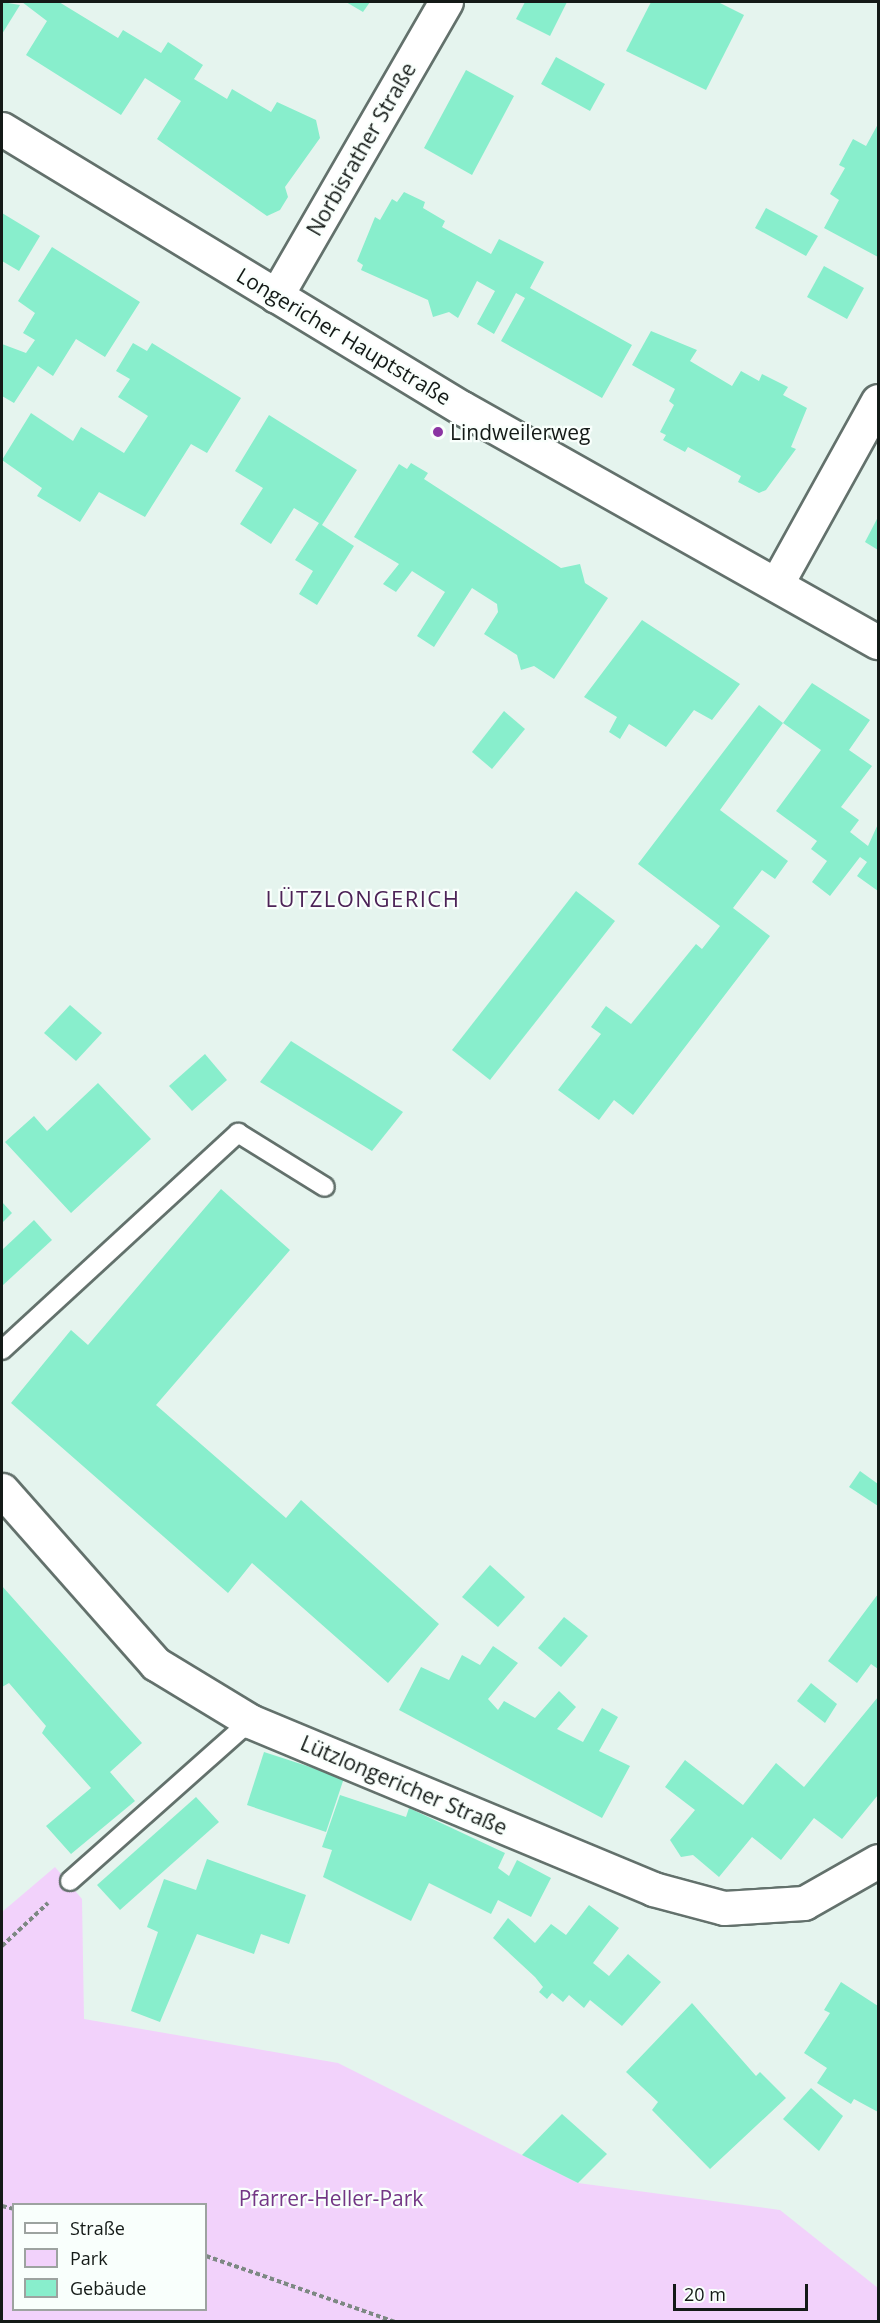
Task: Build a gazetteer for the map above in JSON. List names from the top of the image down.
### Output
{
  "streets": {
    "street": ["Norbisrather Straße", "Longericher Hauptstraße", "Lützlongericher Straße"]
  },
  "crossings": [
    ["Norbisrather Straße", "Longericher Hauptstraße"]
  ],
  "districts": ["LÜTZLONGERICH"],
  "parks": ["Pfarrer-Heller-Park"],
  "places": ["Lindweilerweg"],
  "legend": ["Straße", "Park", "Gebäude"],
  "scale_bar": "20 m"
}
